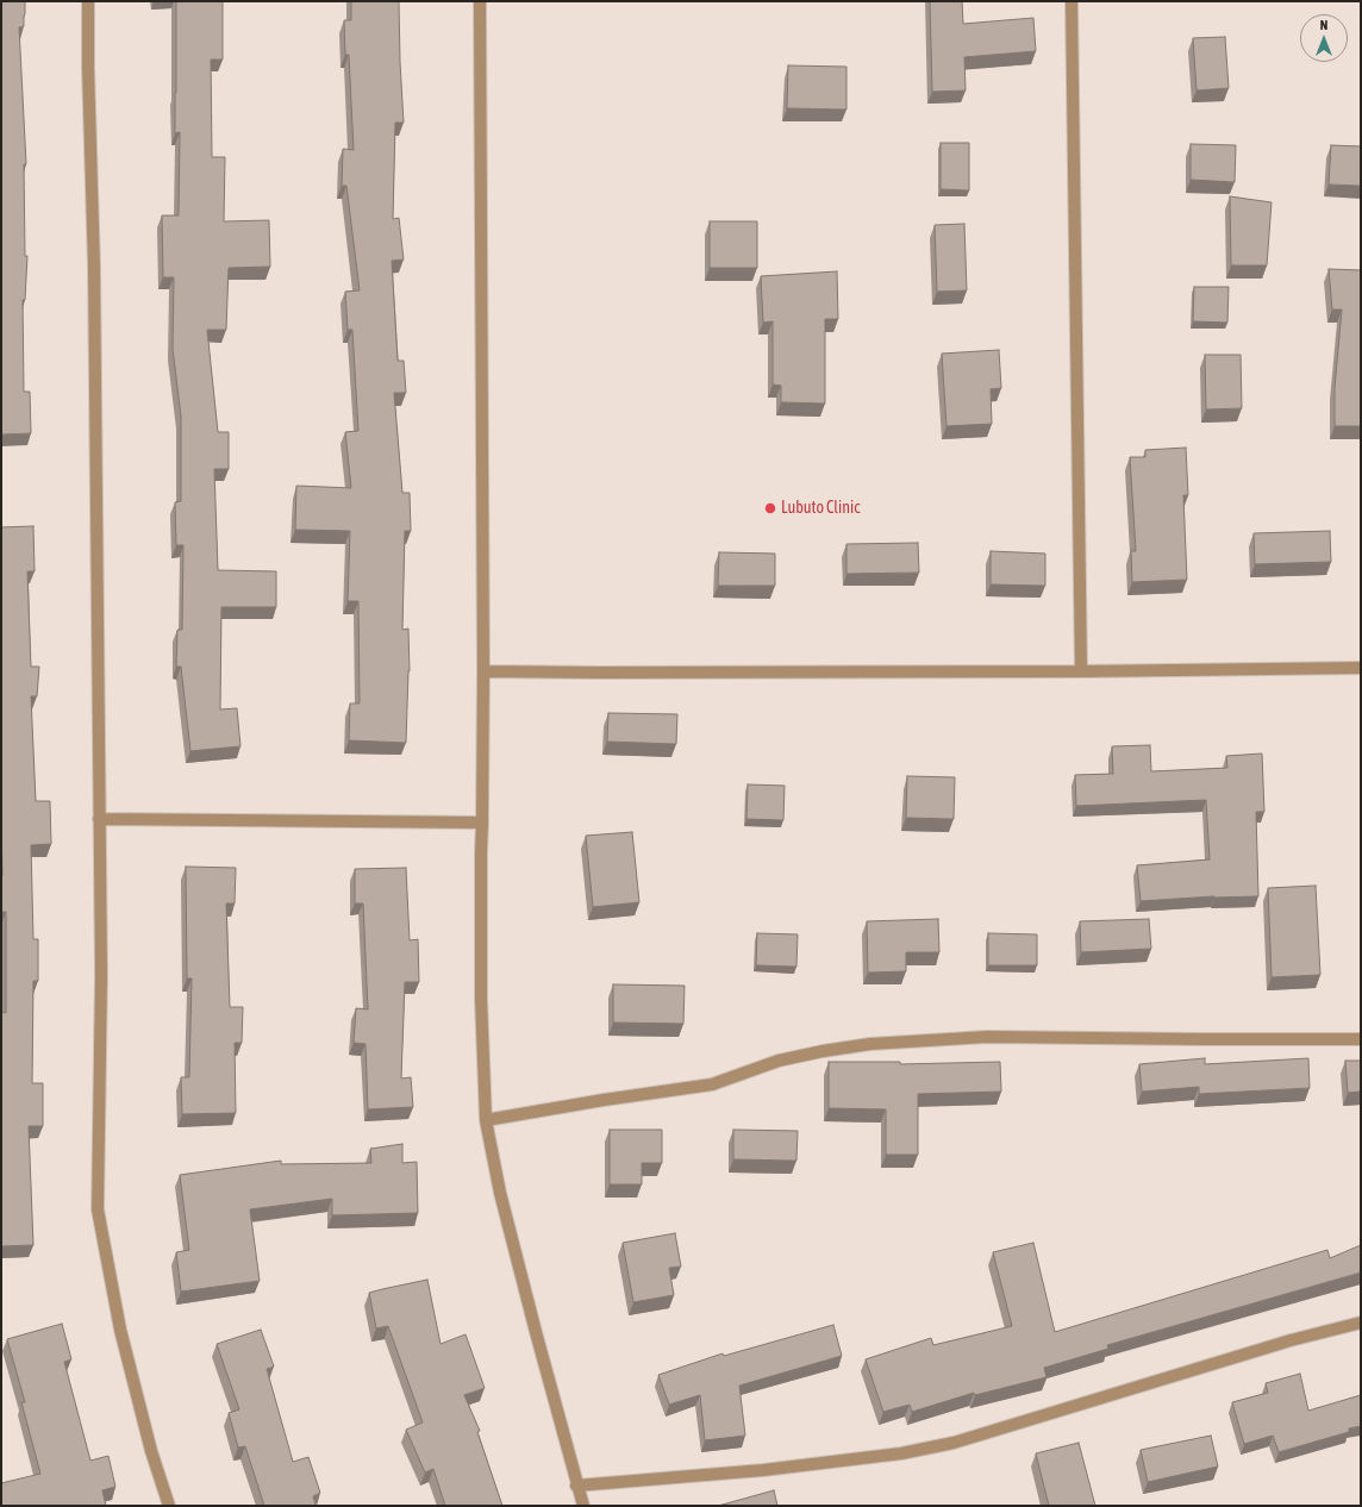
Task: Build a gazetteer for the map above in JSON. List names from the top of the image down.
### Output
{
  "places": ["Lubuto Clinic"],
  "north": "top"
}
